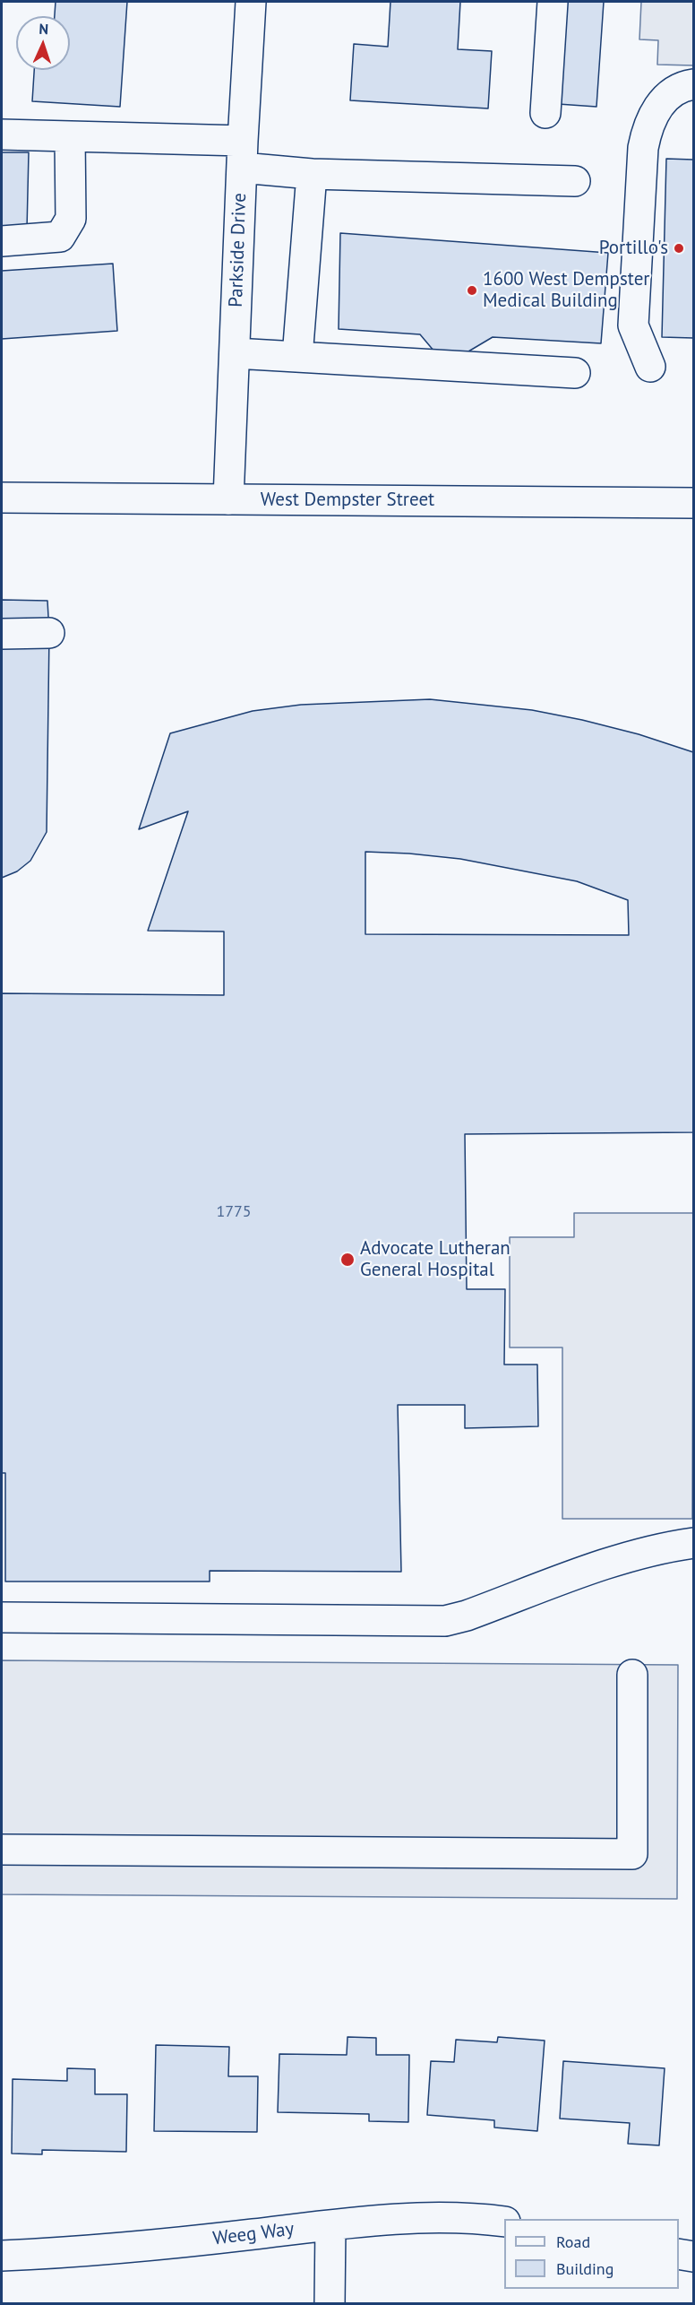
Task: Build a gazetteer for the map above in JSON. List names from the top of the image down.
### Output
{
  "streets": {
    "street": ["Parkside Drive", "West Dempster Street", "Weeg Way"]
  },
  "crossings": [
    ["Parkside Drive", "West Dempster Street"]
  ],
  "places": ["Portillo's", "1600 West Dempster Medical Building", "Advocate Lutheran General Hospital"],
  "house_numbers": ["1775"],
  "legend": ["Road", "Building"],
  "north": "top"
}
